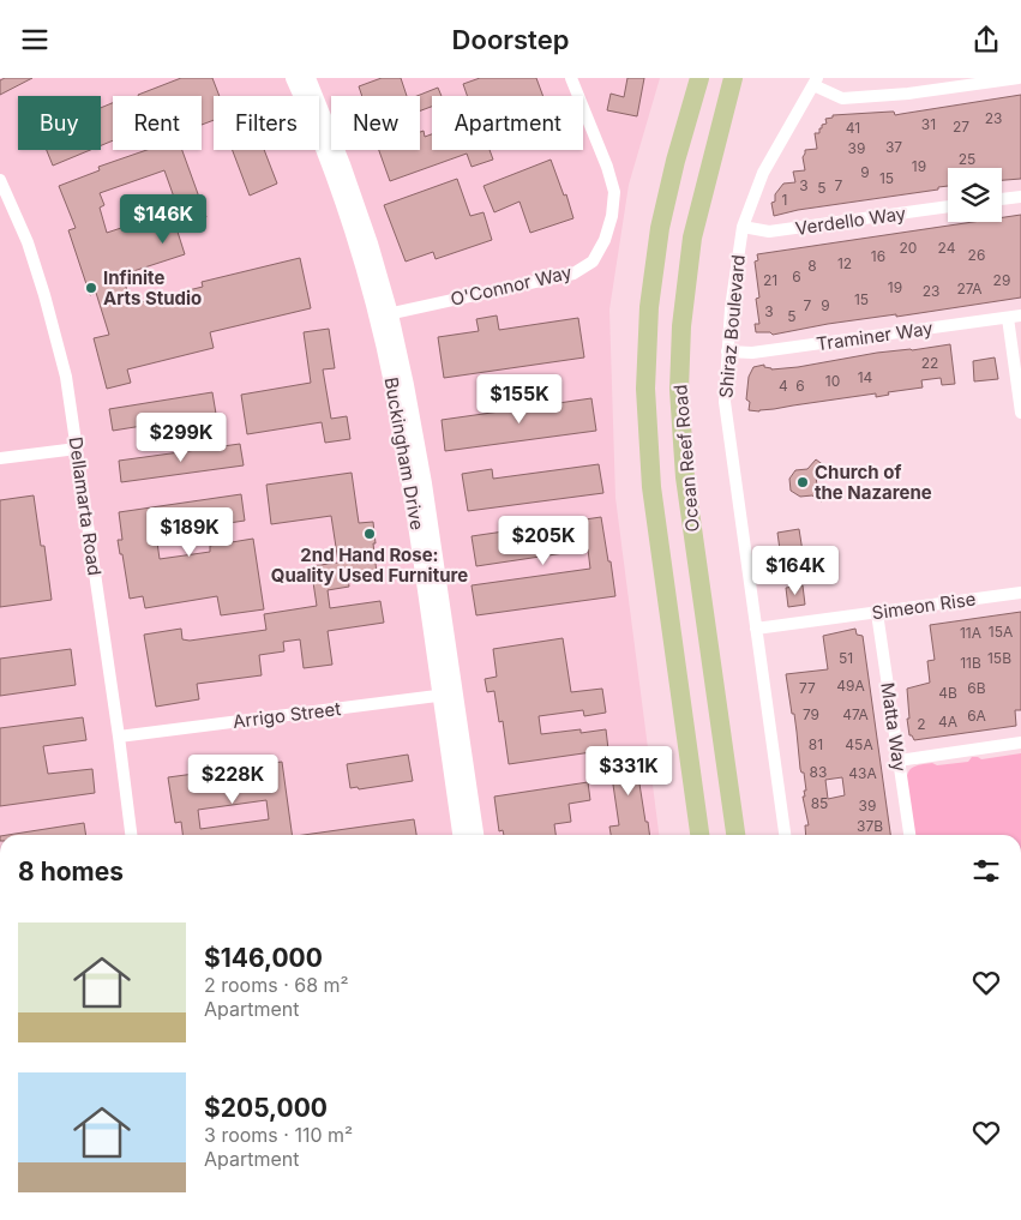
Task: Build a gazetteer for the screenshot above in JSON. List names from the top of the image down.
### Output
{
  "streets": {
    "main road": ["Ocean Reef Road"],
    "street": [
      "Verdello Way",
      "O'Connor Way",
      "Shiraz Boulevard",
      "Traminer Way",
      "Buckingham Drive",
      "Dellamarta Road",
      "Simeon Rise",
      "Arrigo Street",
      "Matta Way"
    ]
  },
  "crossings": [
    ["Verdello Way", "Shiraz Boulevard"],
    ["O'Connor Way", "Buckingham Drive"],
    ["Shiraz Boulevard", "Traminer Way"],
    ["Shiraz Boulevard", "Simeon Rise"],
    ["Buckingham Drive", "Arrigo Street"],
    ["Dellamarta Road", "Arrigo Street"],
    ["Simeon Rise", "Matta Way"]
  ],
  "places": ["Infinite Arts Studio", "Church of the Nazarene", "2nd Hand Rose: Quality Used Furniture"],
  "house_numbers": [
    "23",
    "31",
    "27",
    "41",
    "37",
    "39",
    "25",
    "19",
    "9",
    "15",
    "3",
    "7",
    "5",
    "1",
    "20",
    "24",
    "26",
    "16",
    "12",
    "8",
    "6",
    "21",
    "29",
    "19",
    "27A",
    "23",
    "15",
    "7",
    "9",
    "3",
    "5",
    "22",
    "14",
    "10",
    "4",
    "6",
    "15A",
    "11A",
    "51",
    "15B",
    "11B",
    "49A",
    "77",
    "6B",
    "4B",
    "79",
    "47A",
    "6A",
    "4A",
    "2",
    "81",
    "45A",
    "83",
    "43A",
    "85",
    "39",
    "37B"
  ],
  "page": {
    "header": "Doorstep",
    "chip": [
      "Buy",
      "Rent",
      "Filters",
      "New",
      "Apartment"
    ],
    "price": [
      "$146K",
      "$155K",
      "$299K",
      "$189K",
      "$205K",
      "$164K",
      "$331K",
      "$228K"
    ],
    "heading": "8 homes",
    "list": [
      {
        "name": "$146,000",
        "note": "2 rooms · 68 m² · Apartment"
      },
      {
        "name": "$205,000",
        "note": "3 rooms · 110 m² · Apartment"
      }
    ]
  }
}
